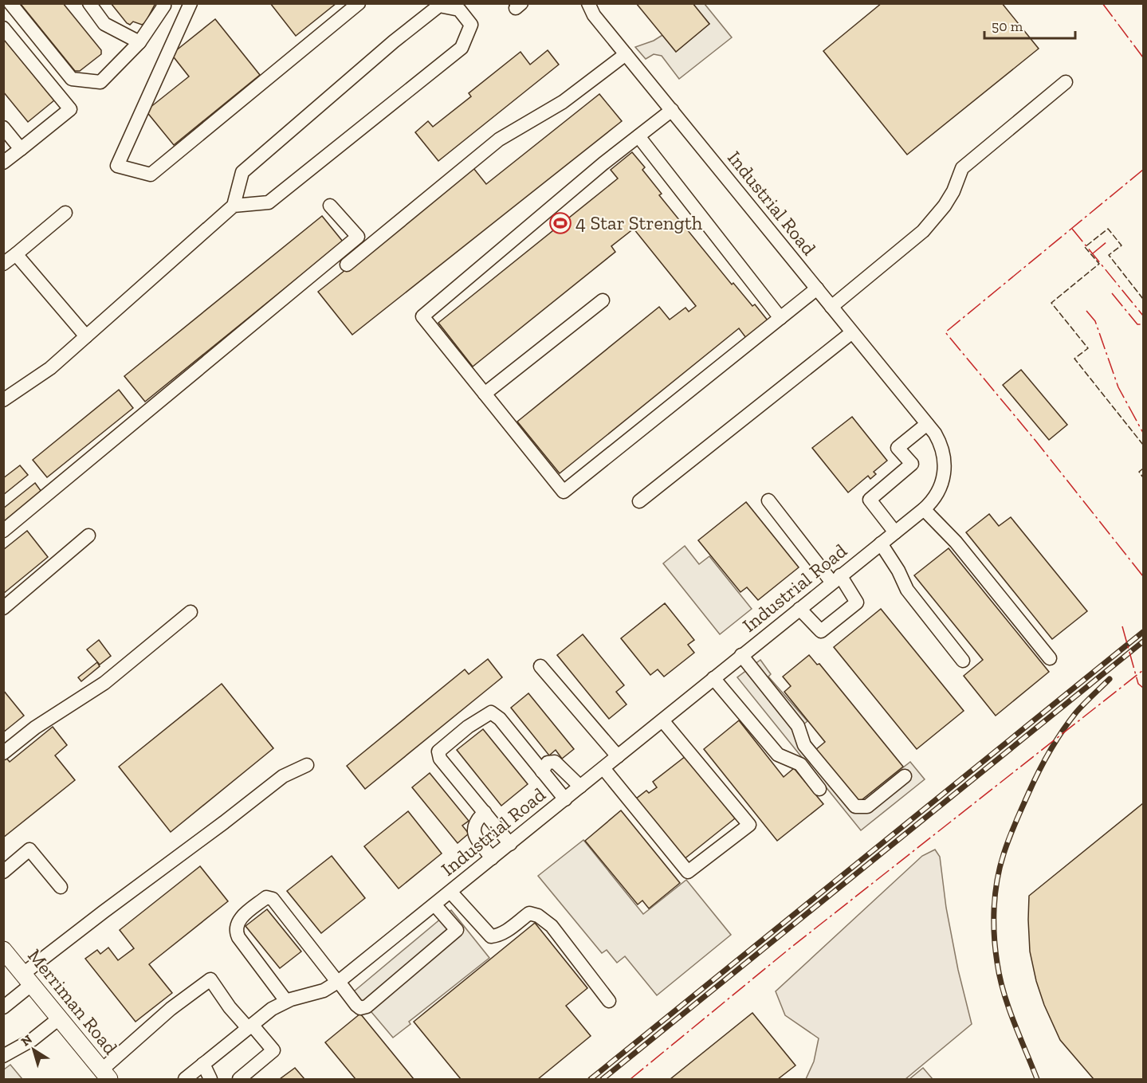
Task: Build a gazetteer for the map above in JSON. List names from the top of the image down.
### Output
{
  "streets": {
    "main road": ["Merriman Road"],
    "street": ["Industrial Road"]
  },
  "places": {
    "sports": ["4 Star Strength"]
  },
  "scale_bar": "50 m",
  "north": "top left"
}
